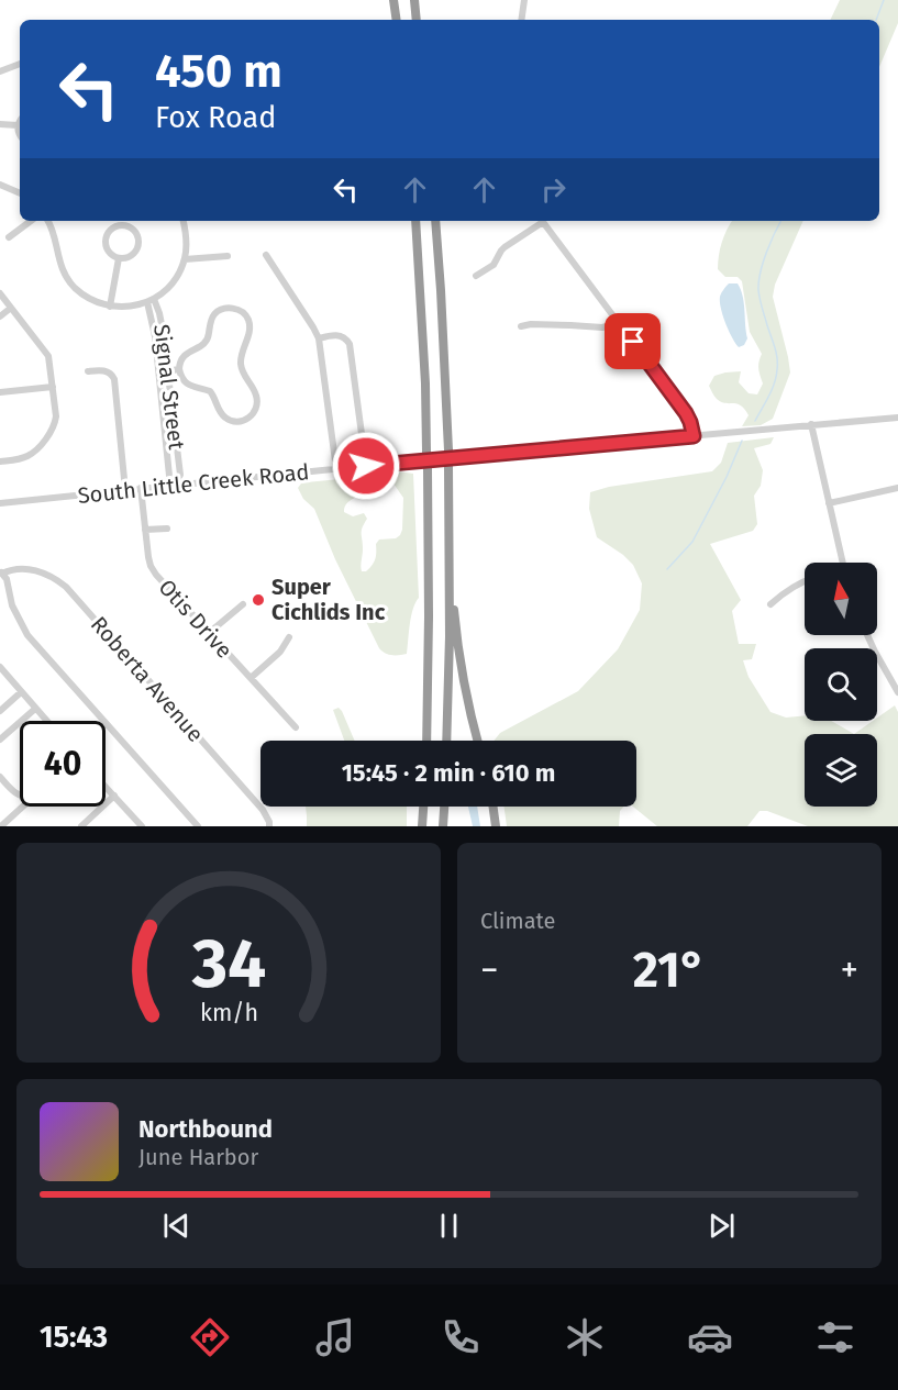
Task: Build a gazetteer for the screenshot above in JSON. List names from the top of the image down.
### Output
{
  "streets": {
    "street": [
      "Signal Street",
      "South Little Creek Road",
      "Otis Drive",
      "Roberta Avenue"
    ]
  },
  "crossings": [
    ["Signal Street", "South Little Creek Road"],
    ["South Little Creek Road", "Otis Drive"]
  ],
  "places": ["Super Cichlids Inc"],
  "north": "top",
  "page": {
    "turn": ["450 m", "Fox Road"],
    "limit": "40",
    "trip": "15:45 · 2 min · 610 m",
    "tile": "Climate",
    "heat": ["−", "21°", "+"],
    "song": ["Northbound", "June Harbor"],
    "tabs": "15:43",
    "gauge": ["34", "km/h"]
  }
}
